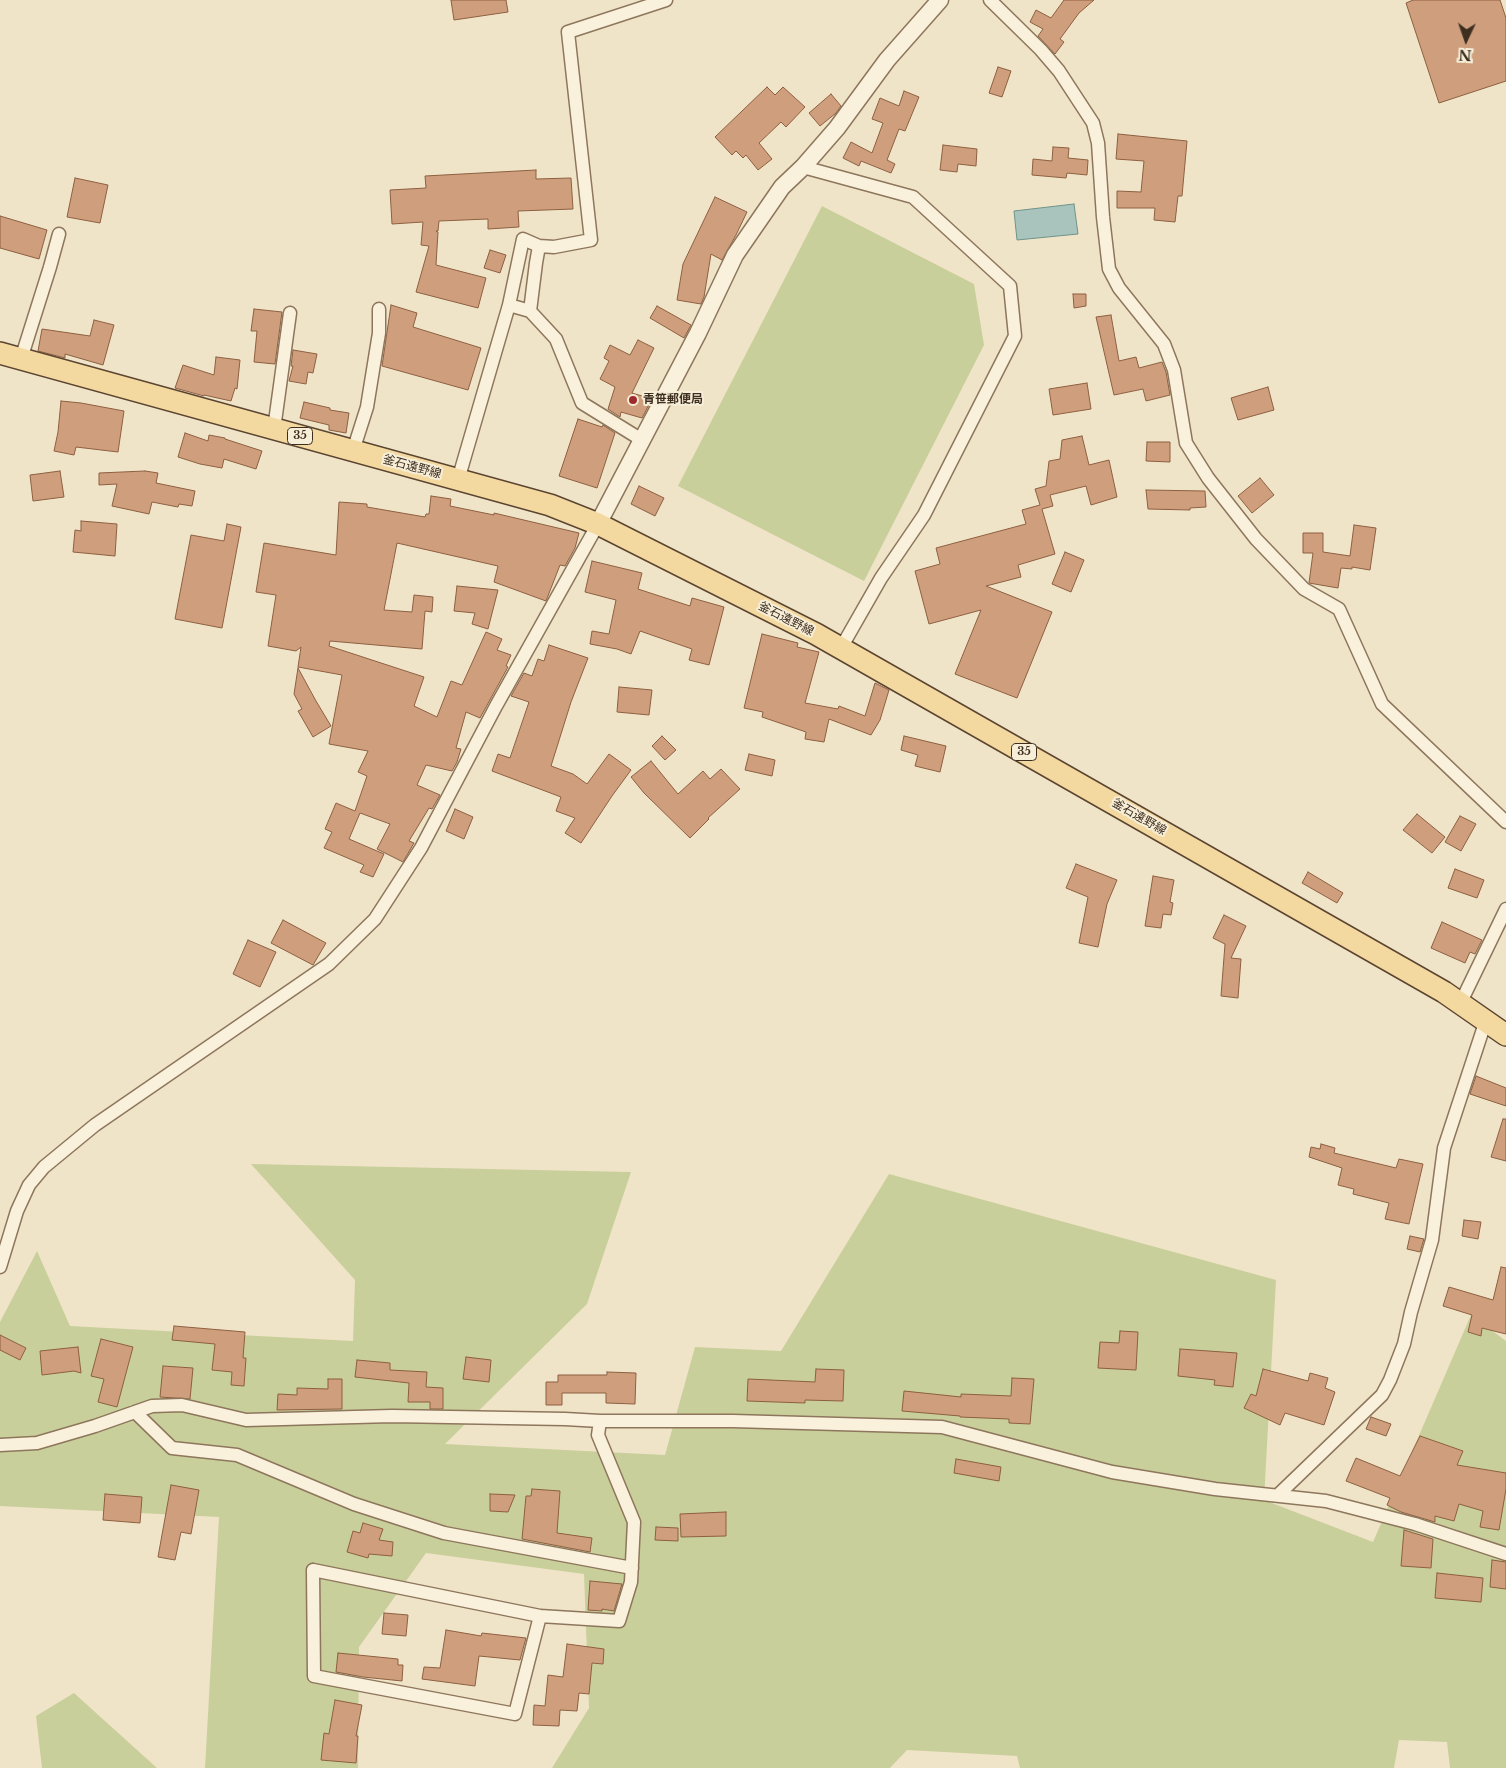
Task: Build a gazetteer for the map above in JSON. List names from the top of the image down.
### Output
{
  "streets": {
    "main road": ["35", "釜石遠野線"]
  },
  "places": ["青笹郵便局"],
  "north": "bottom"
}
